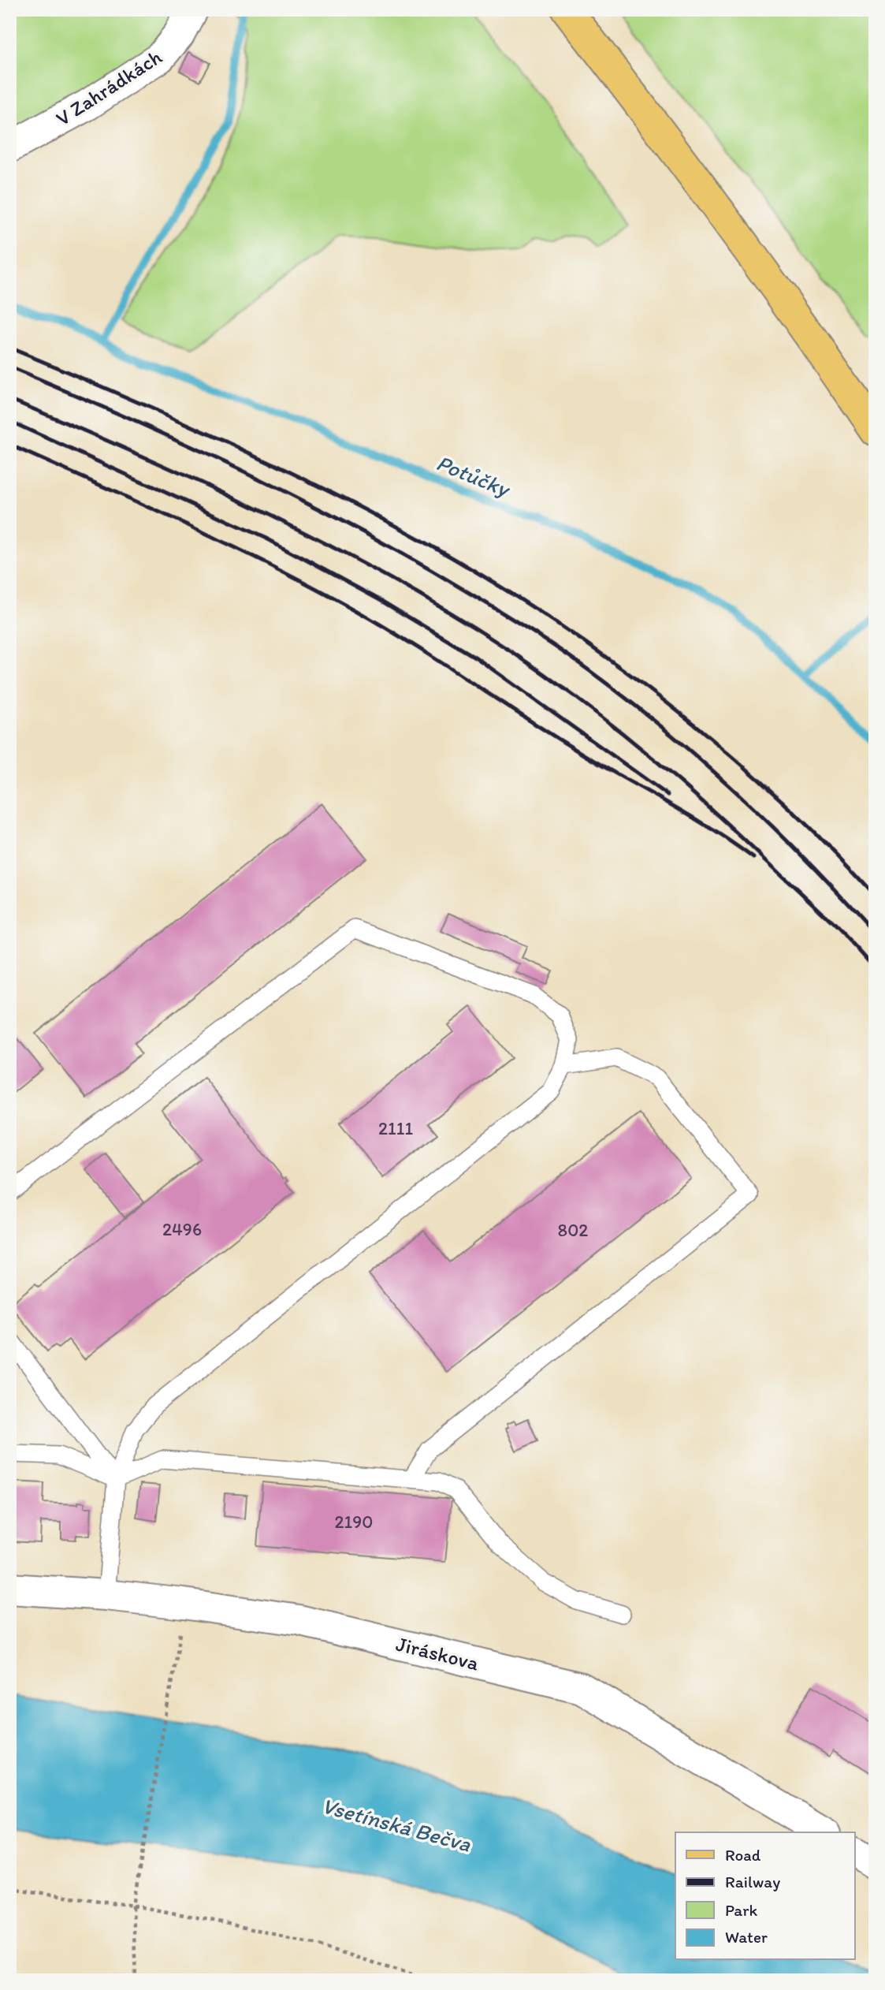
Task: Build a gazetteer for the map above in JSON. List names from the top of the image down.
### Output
{
  "streets": {
    "street": ["V Zahrádkách", "Jiráskova"]
  },
  "water": ["Potůčky", "Vsetínská Bečva"],
  "house_numbers": [
    "2111",
    "2496",
    "802",
    "2190"
  ],
  "legend": [
    "Road",
    "Railway",
    "Park",
    "Water"
  ]
}
